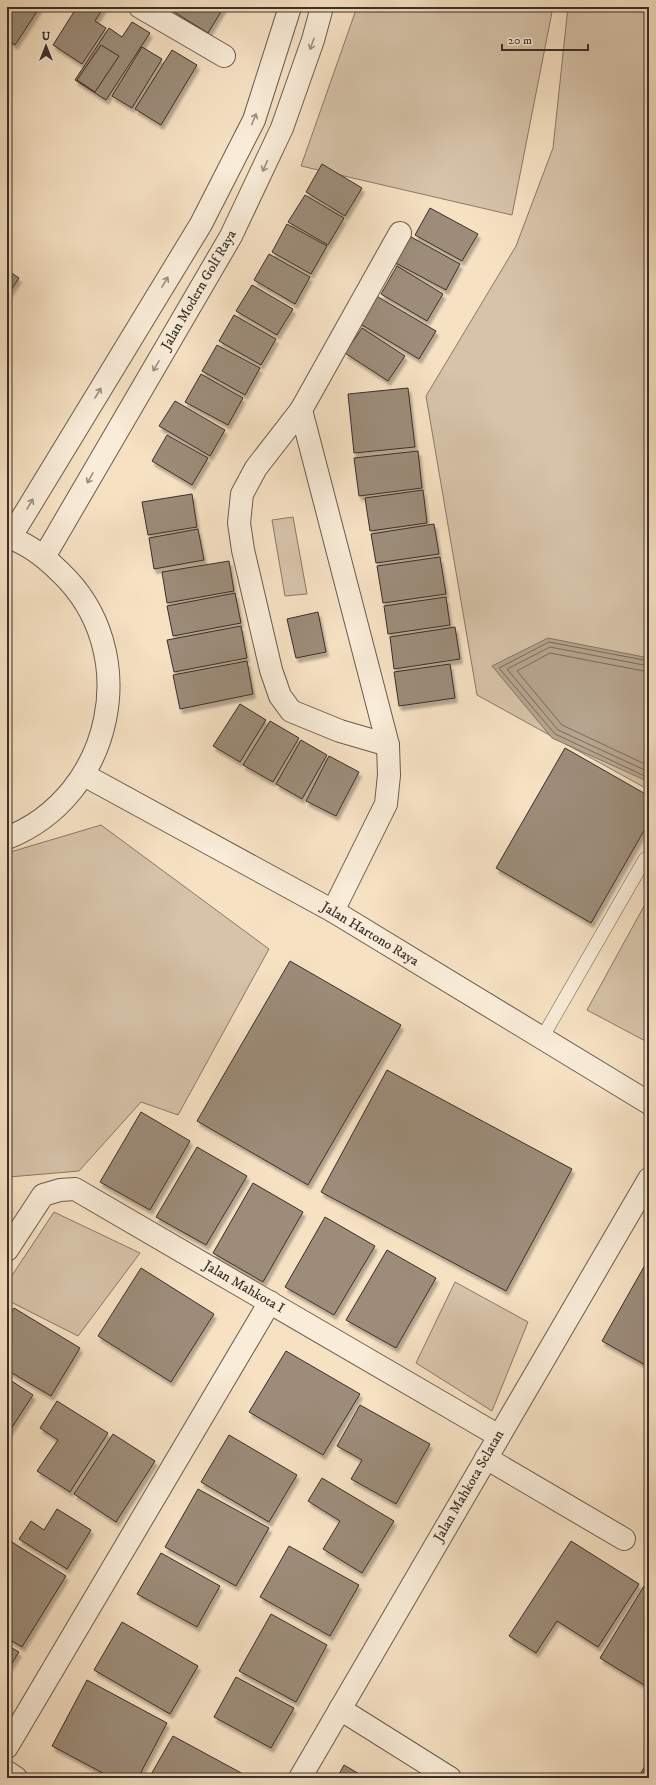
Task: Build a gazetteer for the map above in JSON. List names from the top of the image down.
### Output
{
  "streets": {
    "street": [
      "Jalan Modern Golf Raya",
      "Jalan Hartono Raya",
      "Jalan Mahkota I",
      "Jalan Mahkota Selatan"
    ]
  },
  "crossings": [
    ["Jalan Mahkota I", "Jalan Mahkota Selatan"]
  ],
  "scale_bar": "20 m",
  "north": "top"
}
